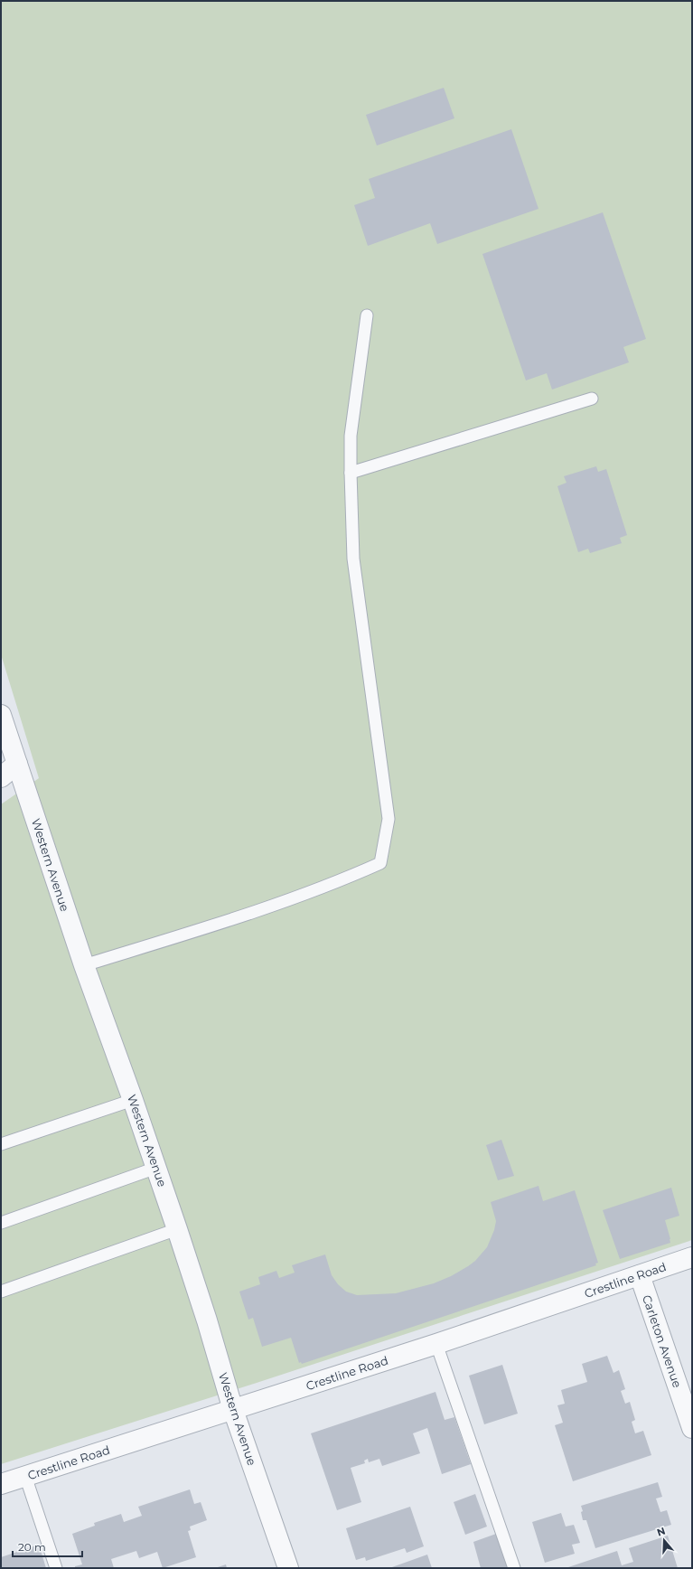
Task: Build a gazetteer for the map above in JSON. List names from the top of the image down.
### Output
{
  "streets": {
    "street": ["Western Avenue", "Crestline Road", "Carleton Avenue"]
  },
  "crossings": [
    ["Western Avenue", "Crestline Road"],
    ["Crestline Road", "Carleton Avenue"]
  ],
  "scale_bar": "20 m",
  "north": "top"
}
